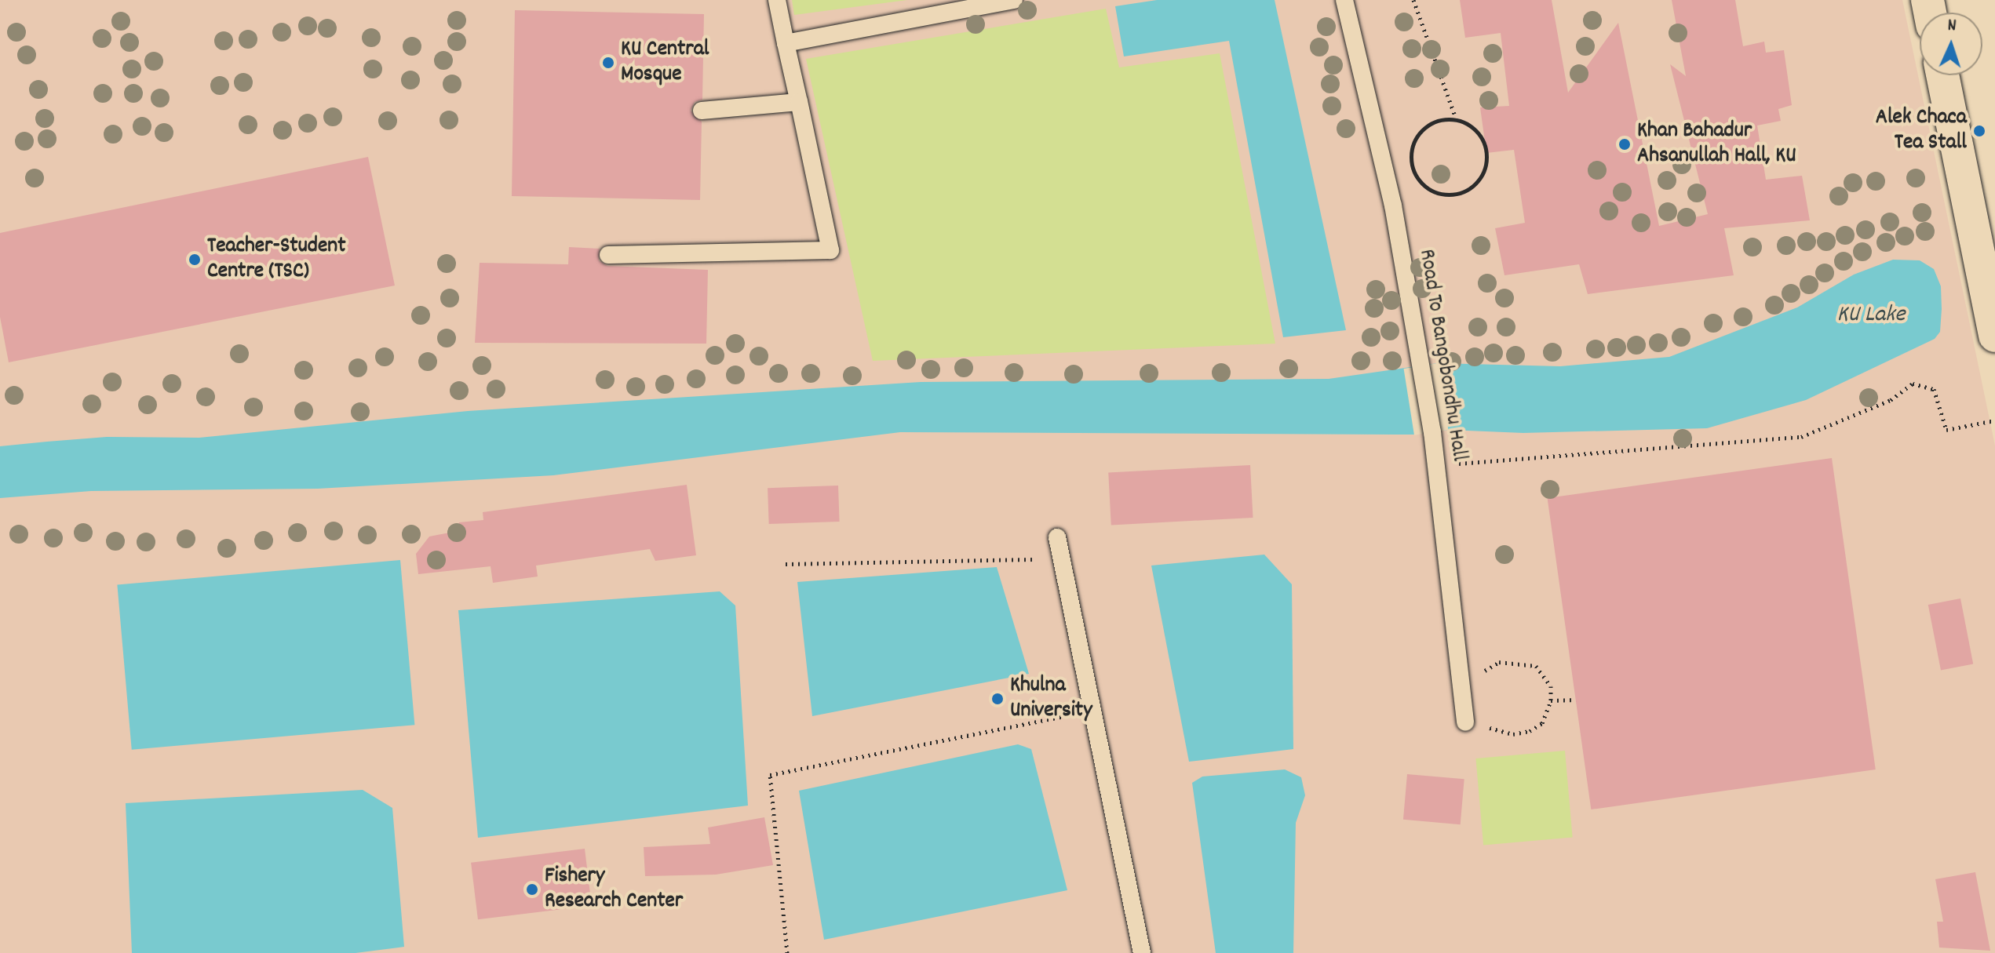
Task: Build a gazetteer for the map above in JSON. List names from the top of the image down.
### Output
{
  "streets": {
    "lane": ["Road To Bangobondhu Hall"]
  },
  "water": ["KU Lake"],
  "places": [
    "KU Central Mosque",
    "Alek Chaca Tea Stall",
    "Khan Bahadur Ahsanullah Hall, KU",
    "Teacher-Student Centre (TSC)",
    "Khulna University",
    "Fishery Research Center"
  ],
  "north": "top"
}
